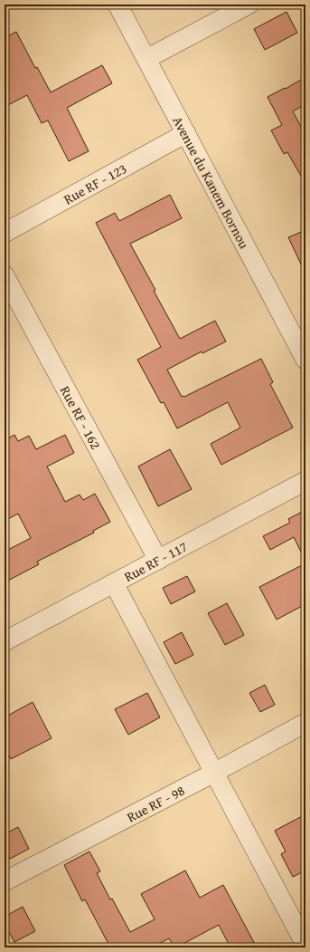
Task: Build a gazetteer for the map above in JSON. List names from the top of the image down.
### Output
{
  "streets": {
    "street": [
      "Avenue du Kanem Bornou",
      "Rue RF - 123",
      "Rue RF - 162",
      "Rue RF - 117",
      "Rue RF - 98"
    ]
  },
  "crossings": [
    ["Avenue du Kanem Bornou", "Rue RF - 123"],
    ["Rue RF - 162", "Rue RF - 117"]
  ]
}
